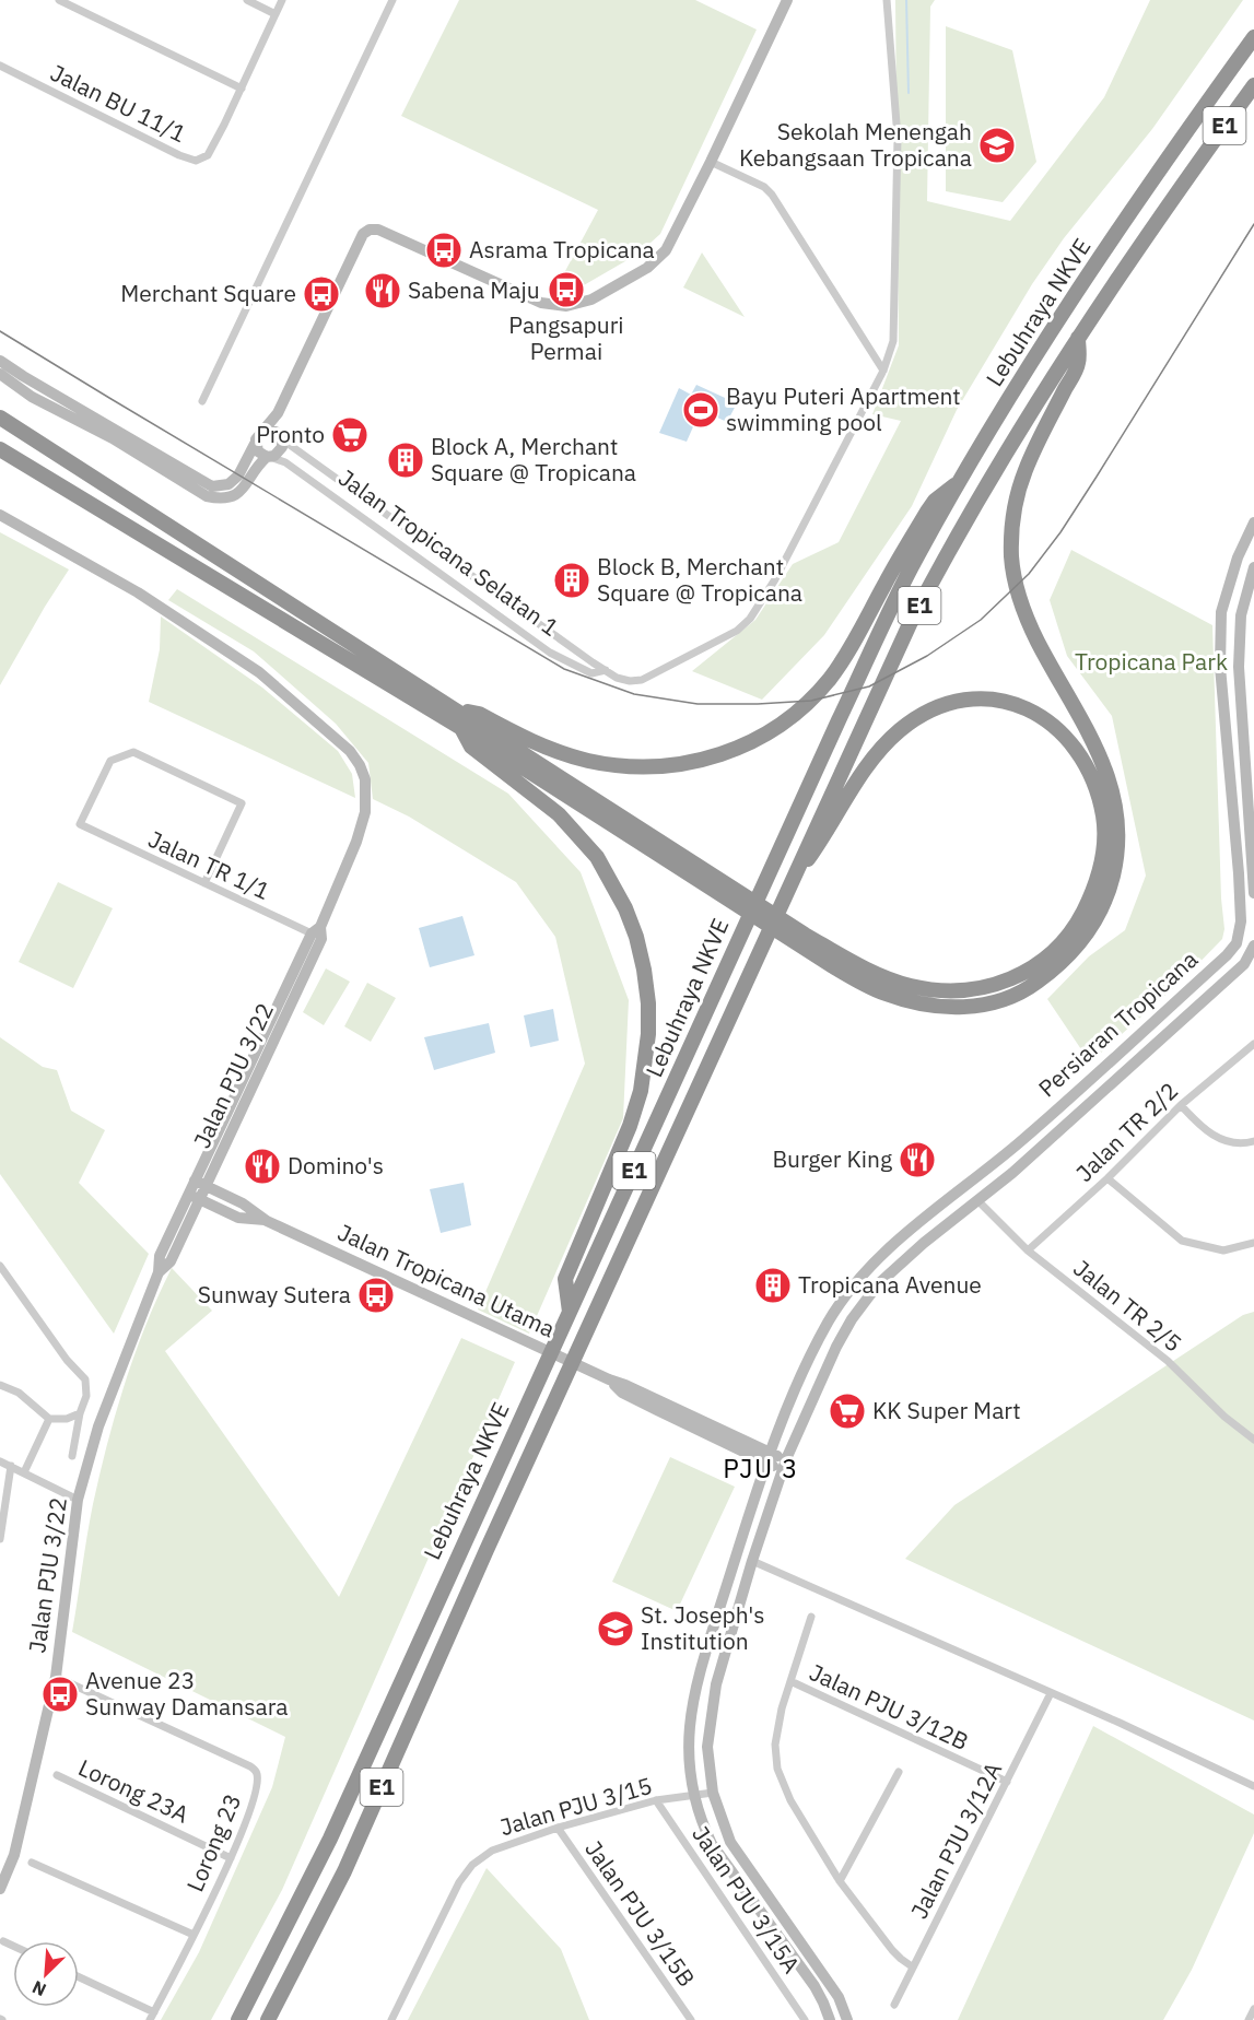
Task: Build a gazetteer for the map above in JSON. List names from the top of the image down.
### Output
{
  "streets": {
    "highway": ["E1", "Lebuhraya NKVE"],
    "street": [
      "Jalan BU 11/1",
      "Jalan Tropicana Selatan 1",
      "Jalan TR 1/1",
      "Persiaran Tropicana",
      "Jalan PJU 3/22",
      "Jalan TR 2/2",
      "Jalan Tropicana Utama",
      "Jalan TR 2/5",
      "Jalan PJU 3/12B",
      "Lorong 23A",
      "Jalan PJU 3/15",
      "Jalan PJU 3/12A",
      "Lorong 23",
      "Jalan PJU 3/15A",
      "Jalan PJU 3/15B"
    ]
  },
  "crossings": [
    ["Jalan TR 1/1", "Jalan PJU 3/22"],
    ["Persiaran Tropicana", "Jalan Tropicana Utama"],
    ["Persiaran Tropicana", "Jalan TR 2/5"],
    ["Persiaran Tropicana", "Jalan PJU 3/15"],
    ["Jalan PJU 3/22", "Jalan Tropicana Utama"],
    ["Jalan PJU 3/22", "Lorong 23"],
    ["Jalan TR 2/2", "Jalan TR 2/5"],
    ["Jalan PJU 3/12B", "Jalan PJU 3/12A"],
    ["Lorong 23A", "Lorong 23"],
    ["Jalan PJU 3/15", "Jalan PJU 3/15A"],
    ["Jalan PJU 3/15", "Jalan PJU 3/15B"]
  ],
  "districts": ["PJU 3"],
  "parks": ["Tropicana Park"],
  "places": {
    "school or university": ["Sekolah Menengah Kebangsaan Tropicana", "St. Joseph's Institution"],
    "bus stop": [
      "Asrama Tropicana",
      "Pangsapuri Permai",
      "Merchant Square",
      "Sunway Sutera",
      "Avenue 23 Sunway Damansara"
    ],
    "restaurant": ["Sabena Maju", "Burger King", "Domino's"],
    "sports": ["Bayu Puteri Apartment swimming pool"],
    "supermarket": ["Pronto", "KK Super Mart"],
    "building": ["Block A, Merchant Square @ Tropicana", "Block B, Merchant Square @ Tropicana", "Tropicana Avenue"]
  },
  "north": "bottom left"
}
